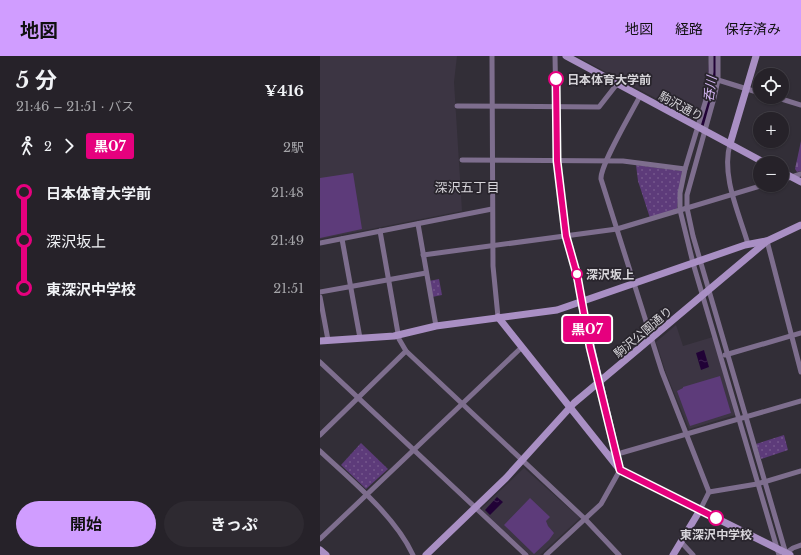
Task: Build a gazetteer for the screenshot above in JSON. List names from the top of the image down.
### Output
{
  "streets": {
    "street": ["駒沢通り", "駒沢公園通り"]
  },
  "districts": ["深沢五丁目"],
  "water": ["呑川"],
  "places": ["日本体育大学前", "深沢坂上", "東深沢中学校"],
  "lines": ["bus line 黒07"],
  "page": {
    "header": "地図",
    "nav": ["地図", "経路", "保存済み"],
    "heading": ["5 分", "21:46 – 21:51 · バス", "¥416"],
    "on_map": "黒07",
    "map_buttons": ["+", "−"],
    "legs": ["2", "黒07", "2駅"],
    "list": [
      {
        "name": "日本体育大学前",
        "value": "21:48"
      },
      {
        "name": "深沢坂上",
        "value": "21:49"
      },
      {
        "name": "東深沢中学校",
        "value": "21:51"
      }
    ],
    "buttons": ["開始", "きっぷ"]
  }
}
